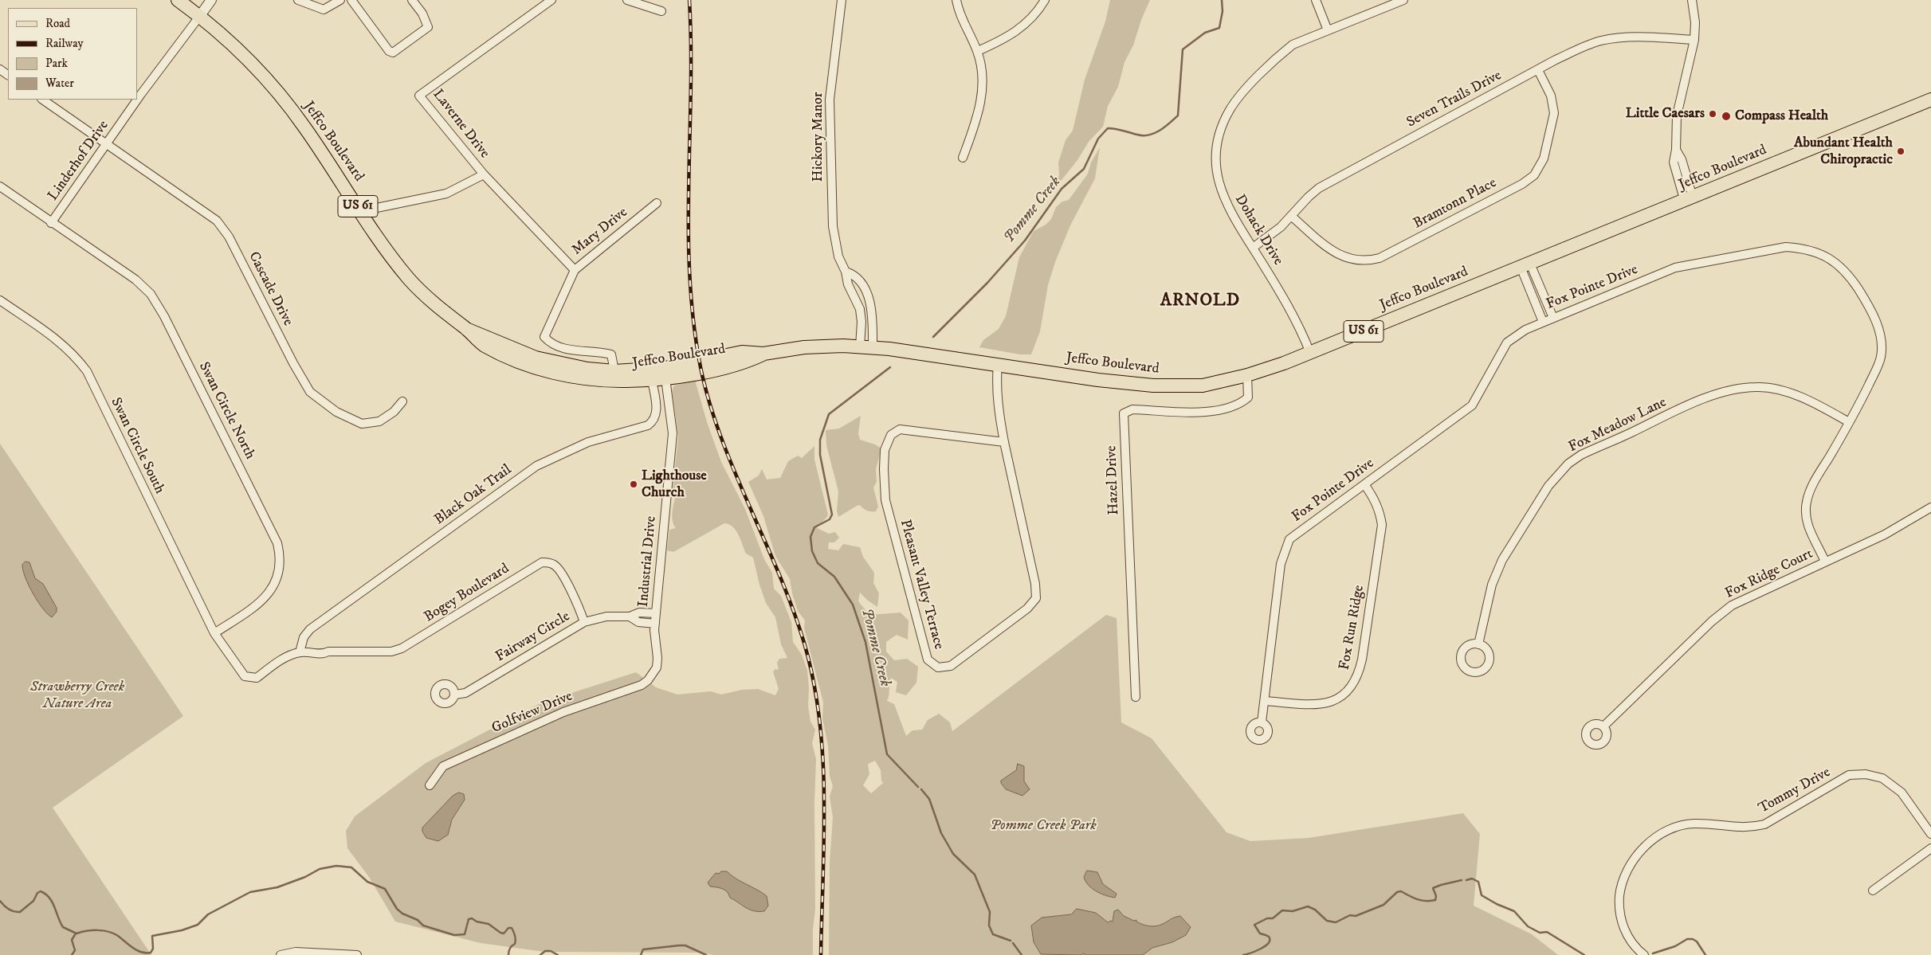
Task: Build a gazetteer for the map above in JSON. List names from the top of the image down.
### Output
{
  "streets": {
    "main road": ["Jeffco Boulevard", "US 61"],
    "street": [
      "Seven Trails Drive",
      "Laverne Drive",
      "Hickory Manor",
      "Linderhof Drive",
      "Bramtonn Place",
      "Dohack Drive",
      "Mary Drive",
      "Fox Pointe Drive",
      "Cascade Drive",
      "Swan Circle North",
      "Fox Meadow Lane",
      "Swan Circle South",
      "Hazel Drive",
      "Black Oak Trail",
      "Industrial Drive",
      "Fox Ridge Court",
      "Pleasant Valley Terrace",
      "Bogey Boulevard",
      "Fox Run Ridge",
      "Fairway Circle",
      "Golfview Drive",
      "Tommy Drive"
    ]
  },
  "crossings": [
    ["Seven Trails Drive", "Bramtonn Place"],
    ["Seven Trails Drive", "Dohack Drive"],
    ["Laverne Drive", "Mary Drive"],
    ["Hickory Manor", "Jeffco Boulevard"],
    ["Jeffco Boulevard", "Linderhof Drive"],
    ["Jeffco Boulevard", "Dohack Drive"],
    ["Jeffco Boulevard", "Mary Drive"],
    ["Jeffco Boulevard", "Hazel Drive"],
    ["Jeffco Boulevard", "Black Oak Trail"],
    ["Jeffco Boulevard", "Industrial Drive"],
    ["Jeffco Boulevard", "Pleasant Valley Terrace"],
    ["Linderhof Drive", "Cascade Drive"],
    ["Linderhof Drive", "Swan Circle North"],
    ["Fox Pointe Drive", "Fox Meadow Lane"],
    ["Fox Pointe Drive", "Fox Ridge Court"],
    ["Fox Pointe Drive", "Fox Run Ridge"],
    ["Swan Circle North", "Swan Circle South"],
    ["Swan Circle North", "Bogey Boulevard"],
    ["Swan Circle South", "Bogey Boulevard"],
    ["Black Oak Trail", "Bogey Boulevard"],
    ["Industrial Drive", "Fairway Circle"],
    ["Industrial Drive", "Golfview Drive"],
    ["Bogey Boulevard", "Fairway Circle"]
  ],
  "districts": ["ARNOLD"],
  "water": ["Pomme Creek"],
  "parks": ["Strawberry Creek Nature Area", "Pomme Creek Park"],
  "places": [
    "Little Caesars",
    "Compass Health",
    "Abundant Health Chiropractic",
    "Lighthouse Church"
  ],
  "legend": [
    "Road",
    "Railway",
    "Park",
    "Water"
  ]
}
